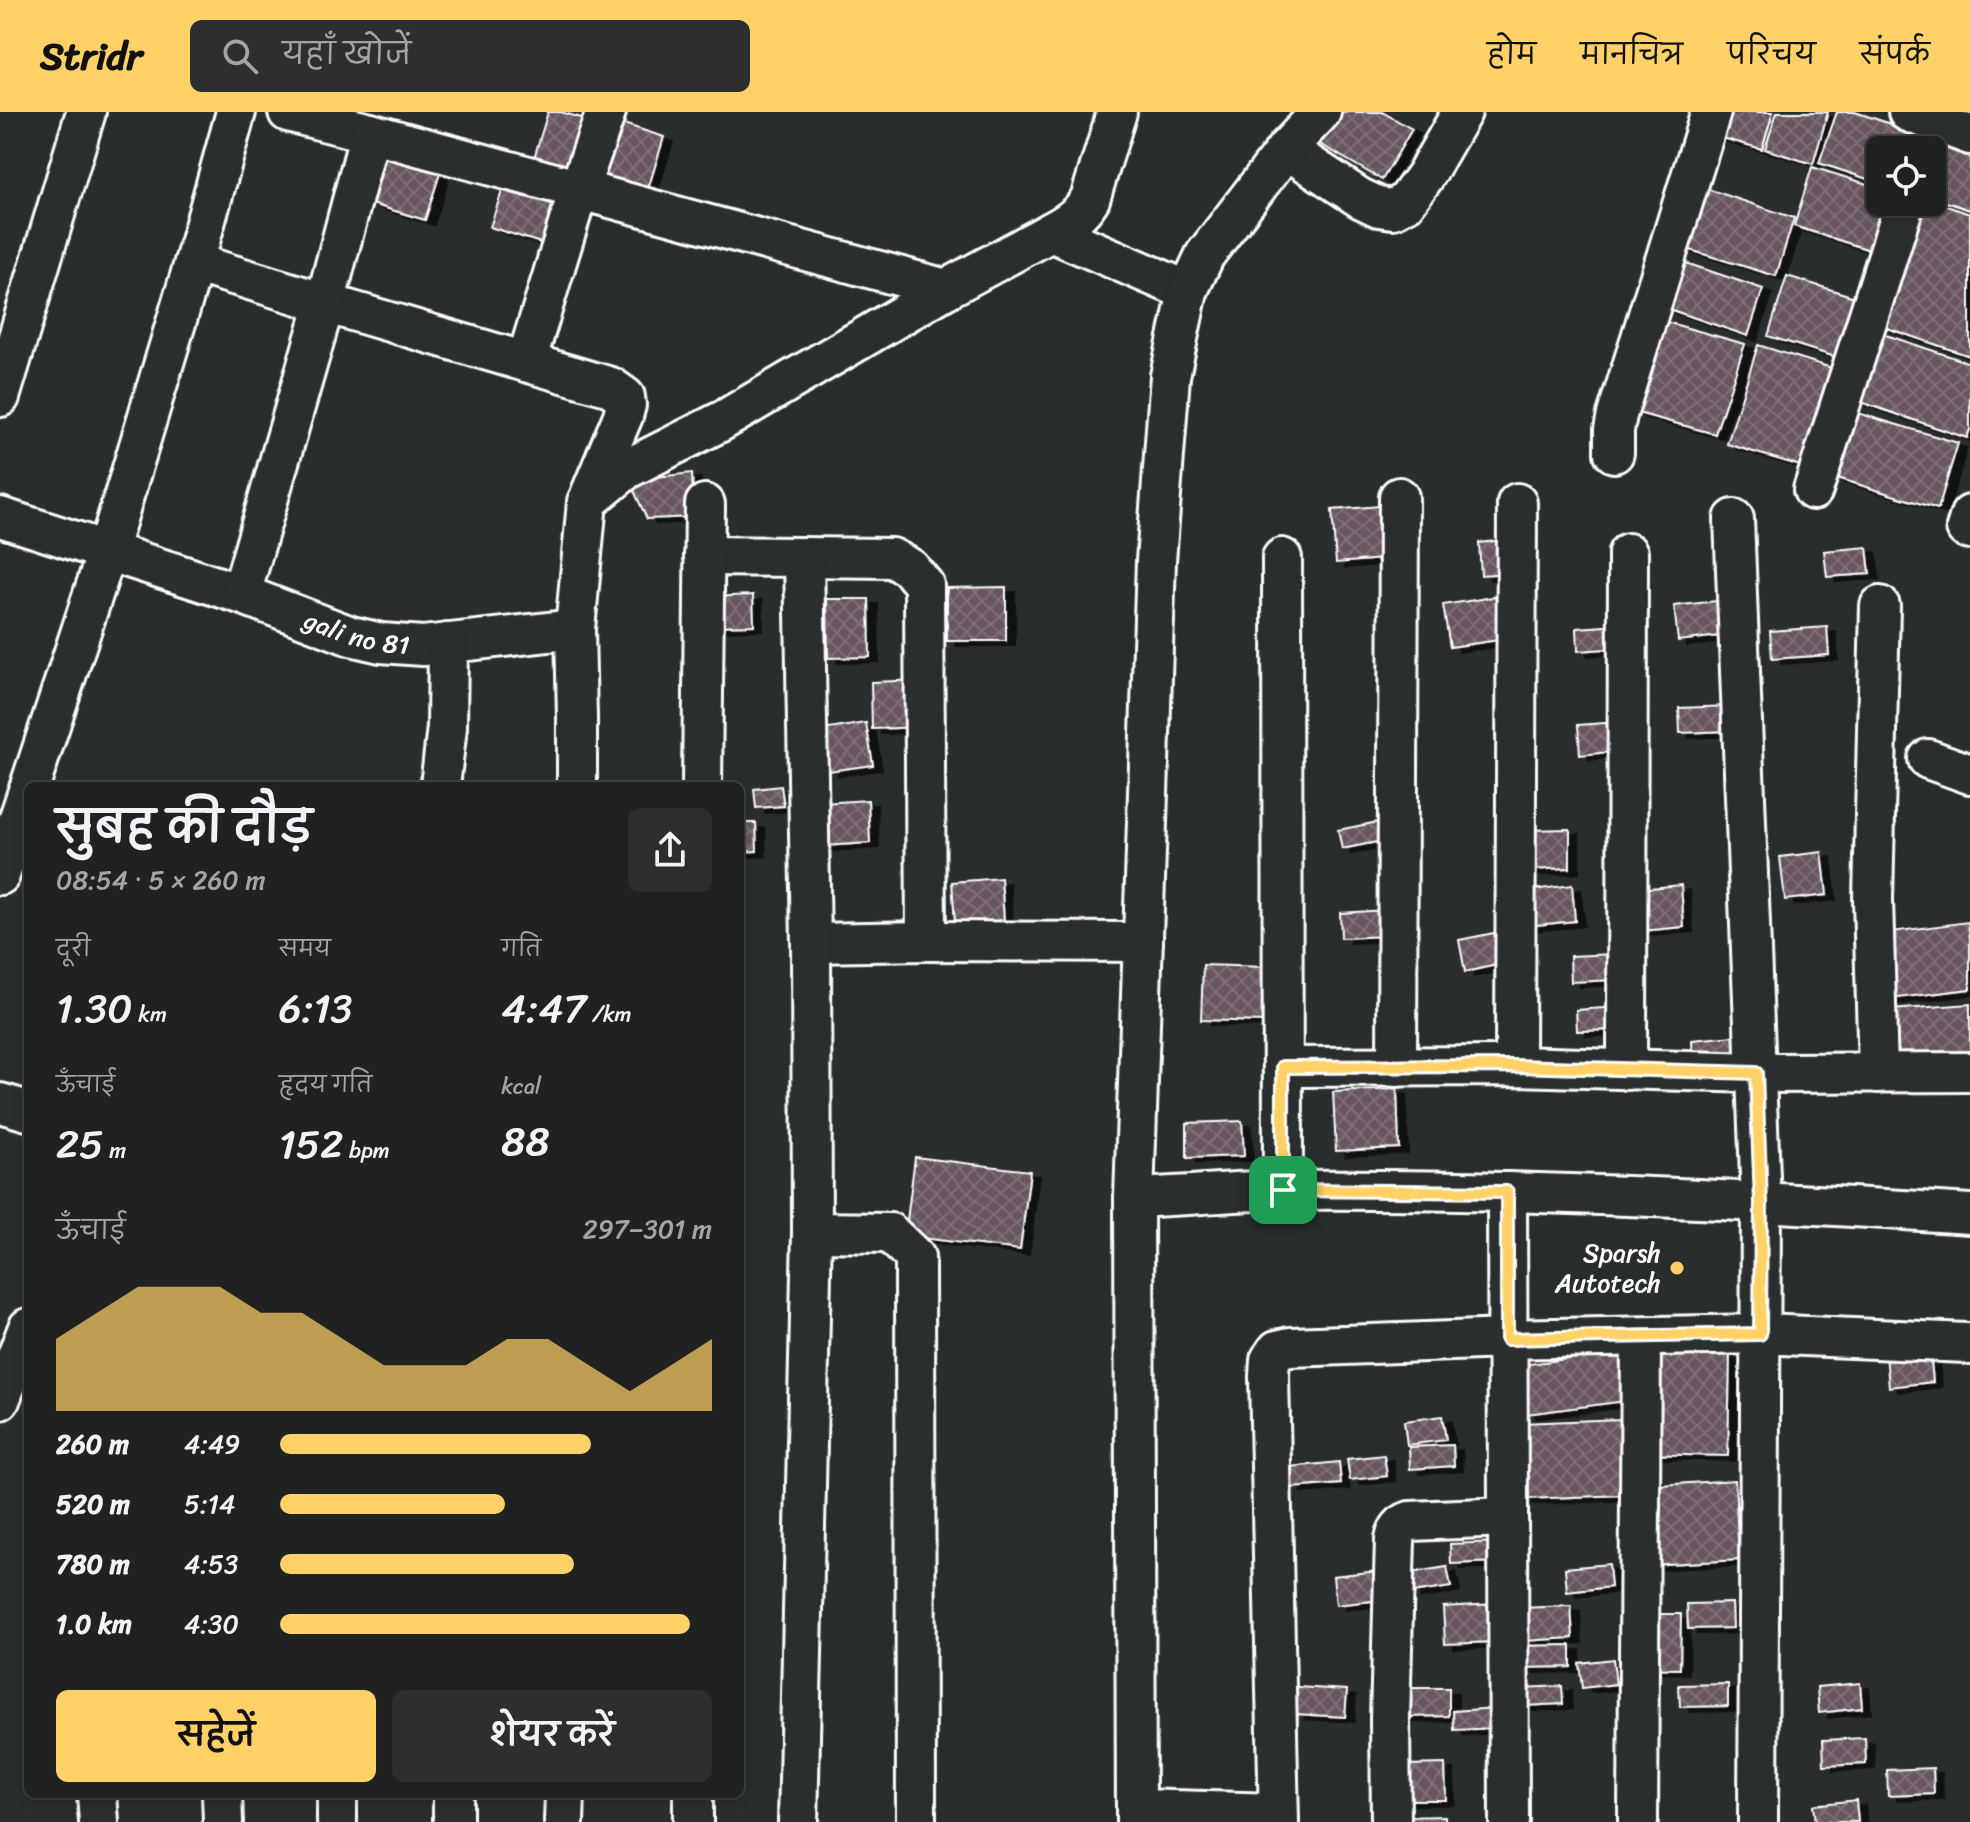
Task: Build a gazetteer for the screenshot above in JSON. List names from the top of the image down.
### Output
{
  "streets": {
    "street": ["gali no 81"]
  },
  "places": ["Sparsh Autotech"],
  "page": {
    "header": "Stridr",
    "search": "यहाँ खोजें",
    "nav": [
      "होम",
      "मानचित्र",
      "परिचय",
      "संपर्क"
    ],
    "heading": ["सुबह की दौड़", "08:54 · 5 × 260 m"],
    "stats": [
      ["दूरी", "1.30 km"],
      ["समय", "6:13"],
      ["गति", "4:47 /km"],
      ["ऊँचाई", "25 m"],
      ["हृदय गति", "152 bpm"],
      ["kcal", "88"]
    ],
    "chart": ["ऊँचाई", "297–301 m"],
    "list": [
      {
        "name": "260 m",
        "note": "4:49"
      },
      {
        "name": "520 m",
        "note": "5:14"
      },
      {
        "name": "780 m",
        "note": "4:53"
      },
      {
        "name": "1.0 km",
        "note": "4:30"
      }
    ],
    "buttons": ["सहेजें", "शेयर करें"]
  }
}
